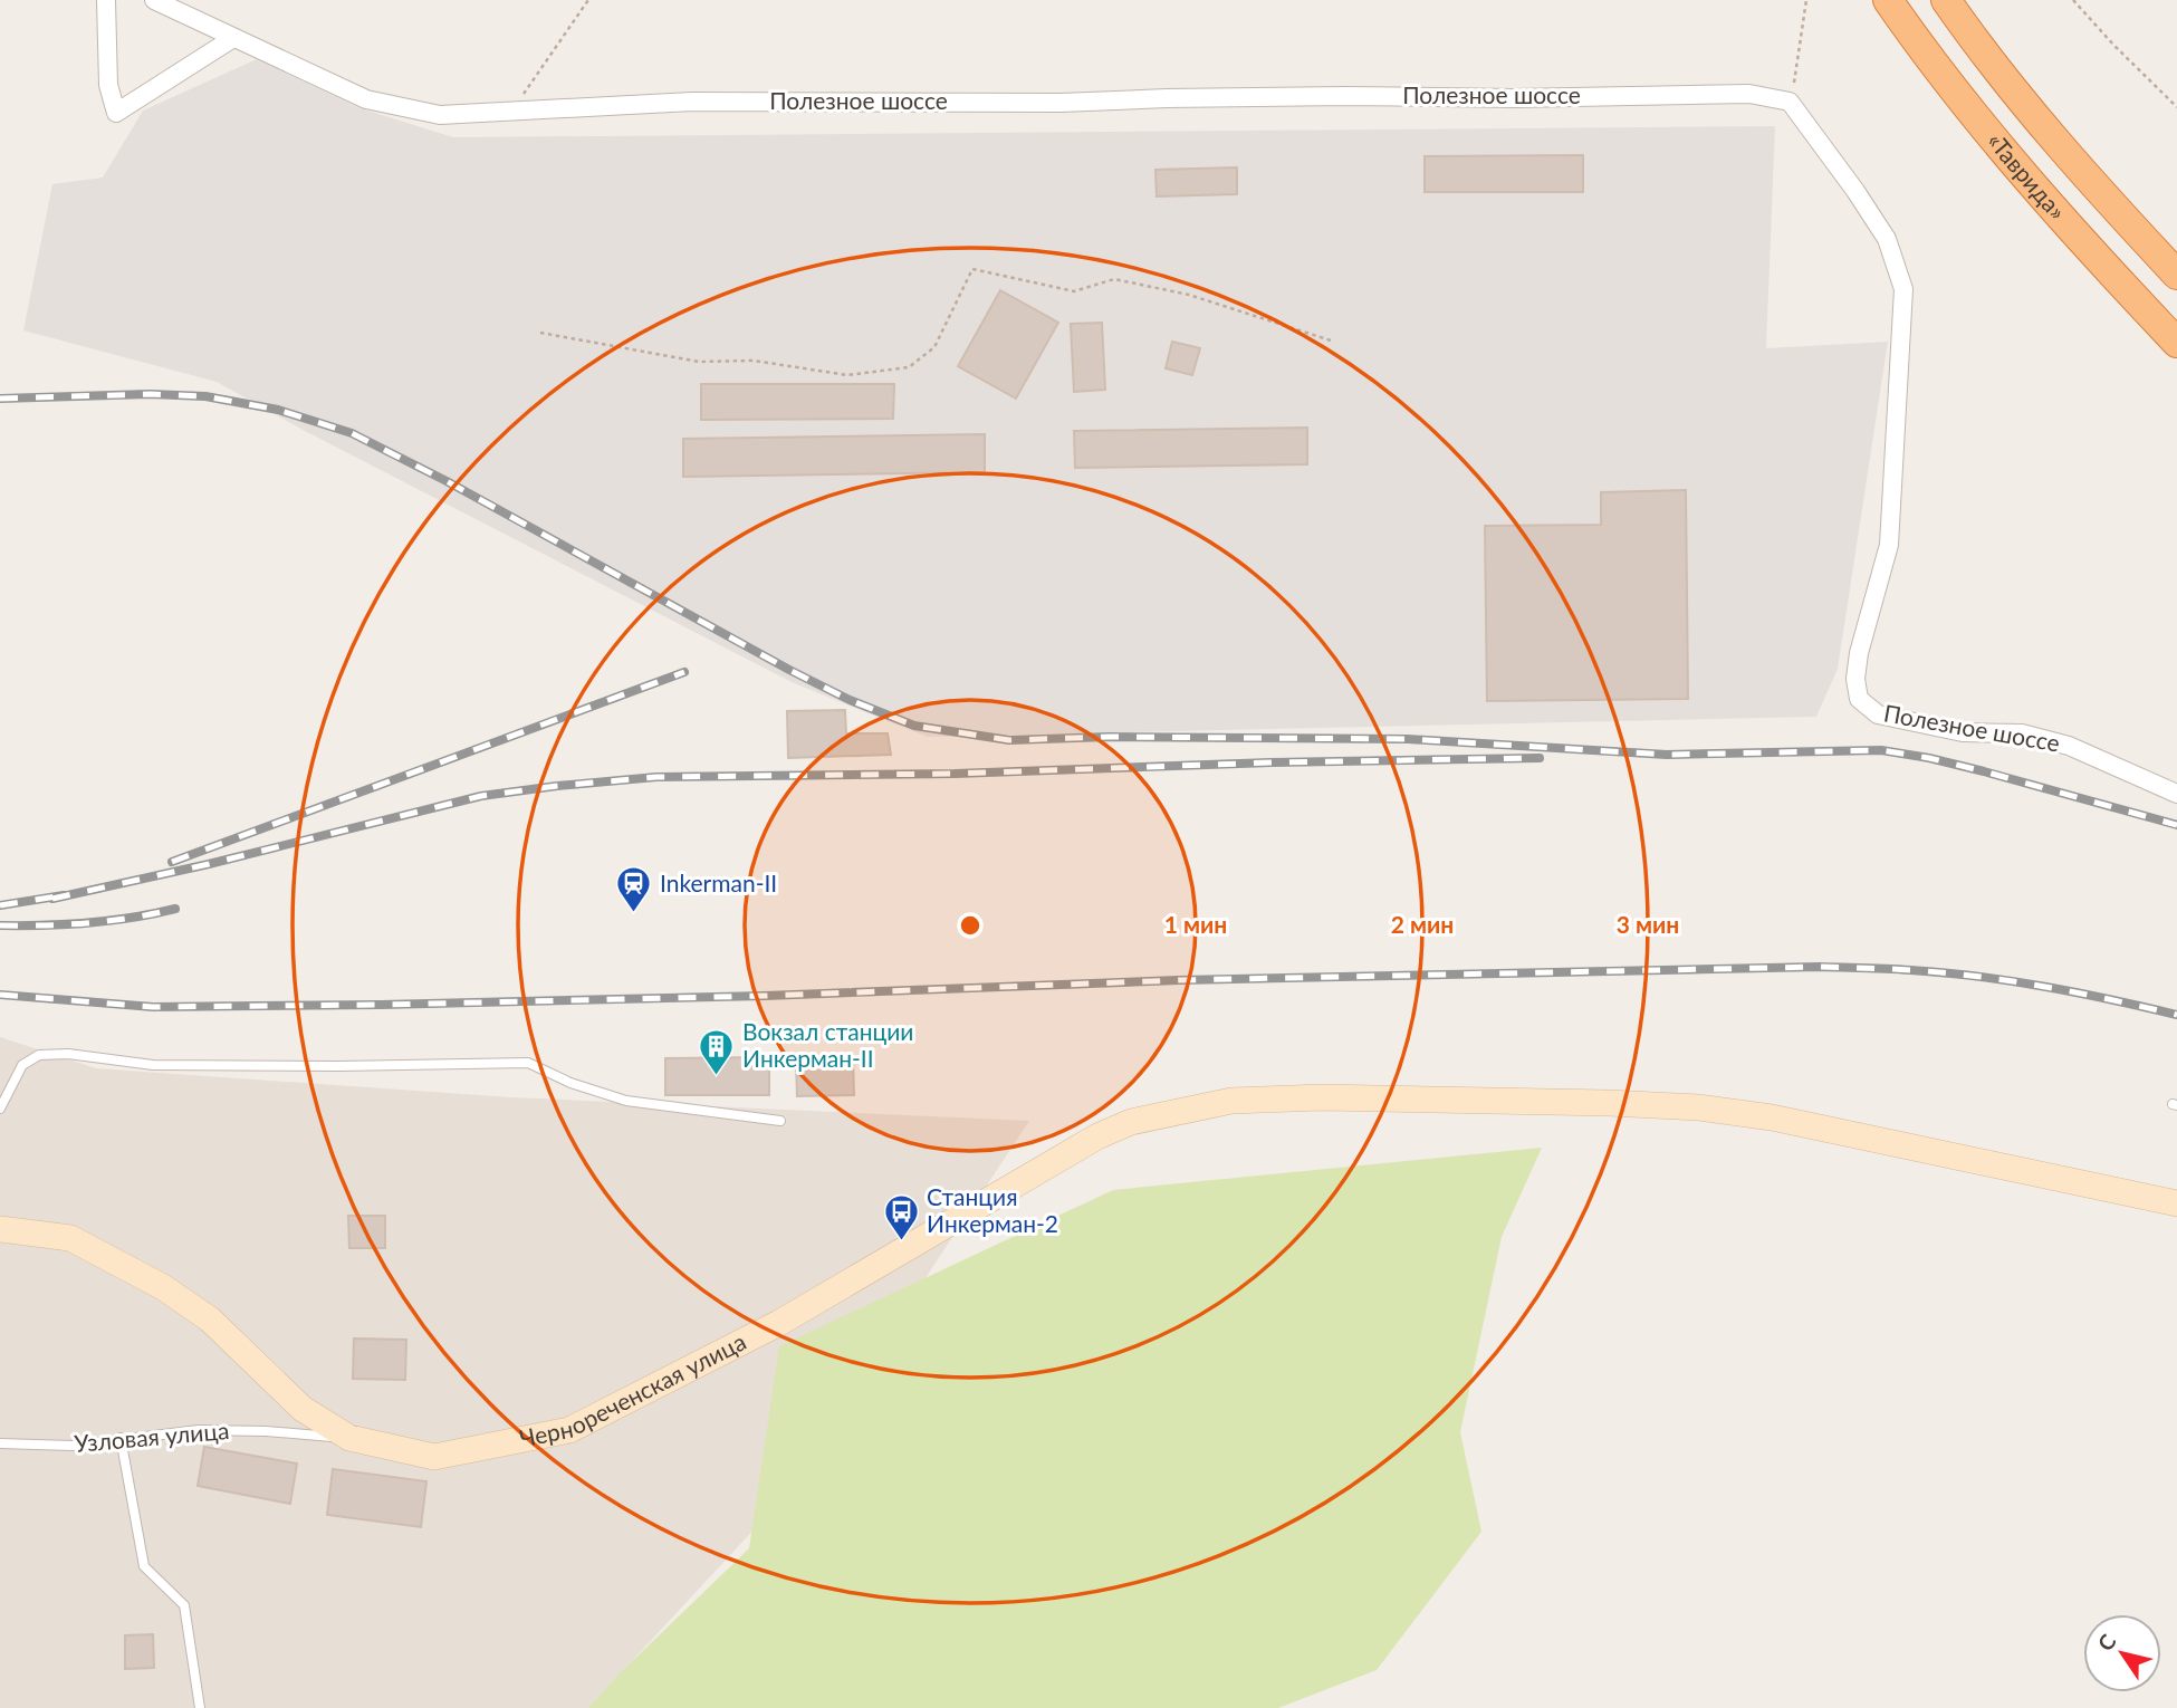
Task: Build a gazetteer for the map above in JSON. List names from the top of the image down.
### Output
{
  "streets": {
    "highway": ["«Таврида»"],
    "main road": ["Чернореченская улица"],
    "street": ["Полезное шоссе"],
    "lane": ["Узловая улица"]
  },
  "crossings": [
    ["Чернореченская улица", "Узловая улица"]
  ],
  "places": {
    "station": ["Inkerman-II"],
    "building": ["Вокзал станции Инкерман-II"],
    "bus stop": ["Станция Инкерман-2"]
  },
  "north": "top left",
  "rings": ["1 мин", "2 мин", "3 мин"]
}
